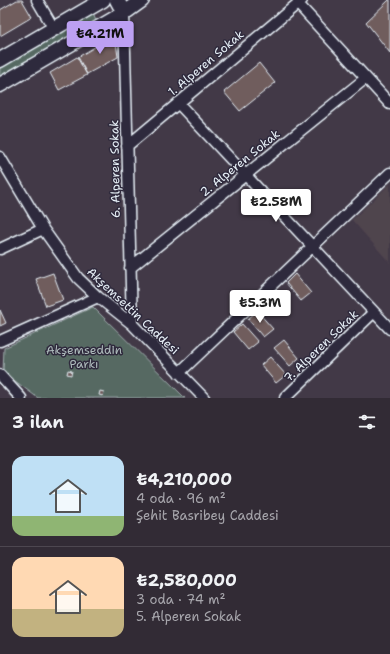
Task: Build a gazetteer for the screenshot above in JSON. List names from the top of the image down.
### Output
{
  "streets": {
    "street": [
      "1. Alperen Sokak",
      "2. Alperen Sokak",
      "6. Alperen Sokak",
      "Akşemsettin Caddesi",
      "7. Alperen Sokak"
    ]
  },
  "crossings": [
    ["1. Alperen Sokak", "6. Alperen Sokak"],
    ["2. Alperen Sokak", "6. Alperen Sokak"],
    ["6. Alperen Sokak", "Akşemsettin Caddesi"]
  ],
  "parks": ["Akşemseddin Parkı"],
  "page": {
    "price": ["₺4.21M", "₺2.58M", "₺5.3M"],
    "heading": "3 ilan",
    "list": [
      {
        "name": "₺4,210,000",
        "note": "4 oda · 96 m² · Şehit Basribey Caddesi"
      },
      {
        "name": "₺2,580,000",
        "note": "3 oda · 74 m² · 5. Alperen Sokak"
      }
    ]
  }
}
